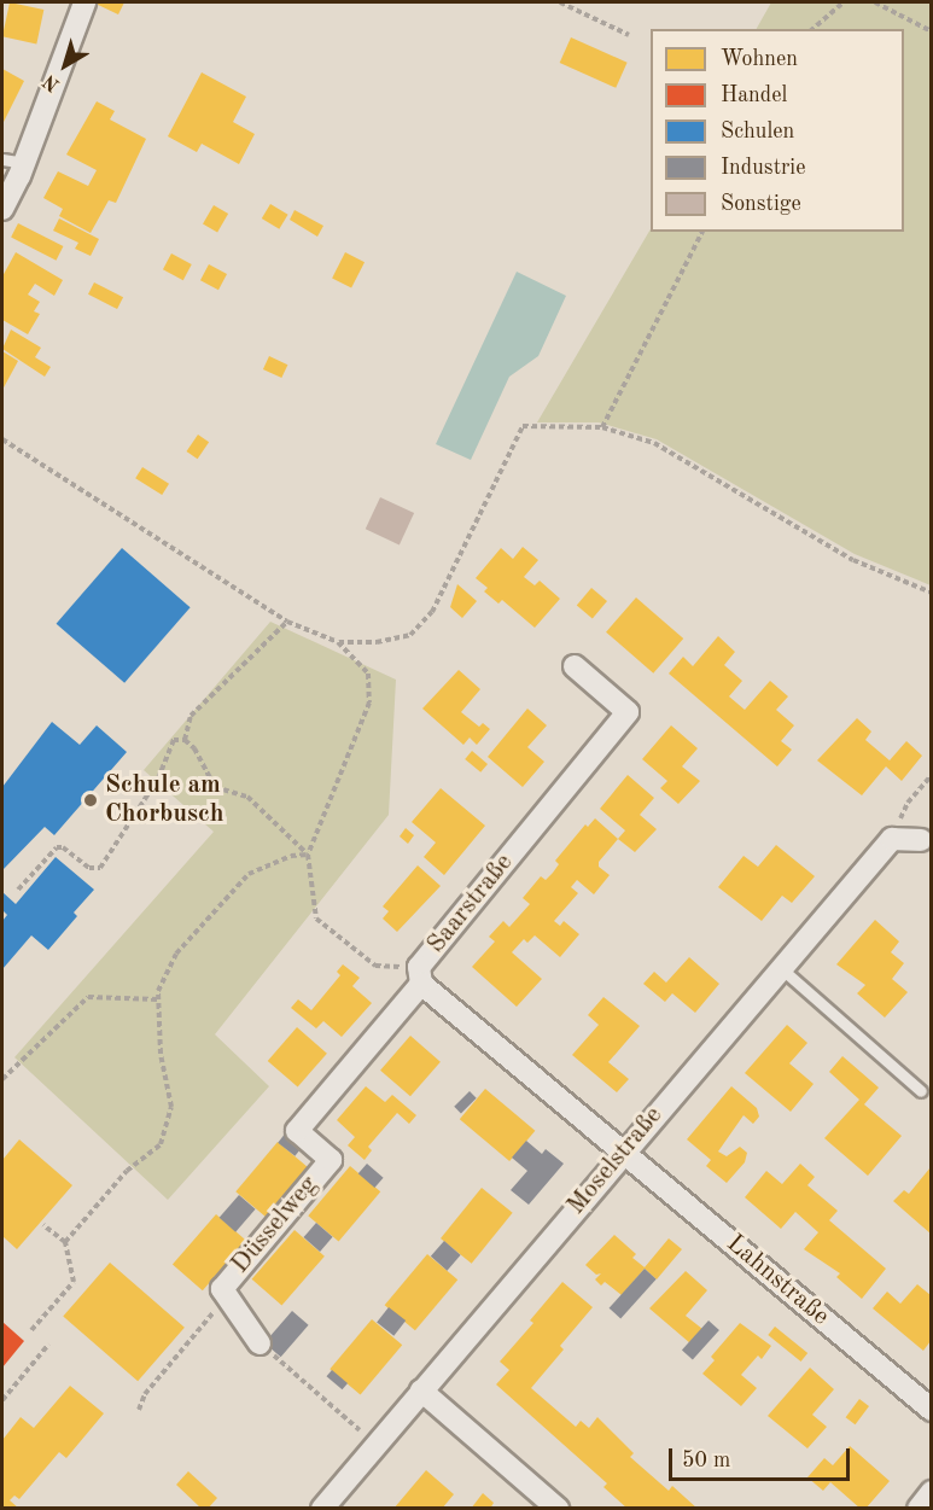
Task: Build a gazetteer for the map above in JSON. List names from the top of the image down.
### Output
{
  "streets": {
    "street": [
      "Saarstraße",
      "Moselstraße",
      "Düsselweg",
      "Lahnstraße"
    ]
  },
  "crossings": [
    ["Saarstraße", "Moselstraße"],
    ["Saarstraße", "Düsselweg"],
    ["Saarstraße", "Lahnstraße"],
    ["Moselstraße", "Lahnstraße"]
  ],
  "places": ["Schule am Chorbusch"],
  "legend": [
    "Wohnen",
    "Handel",
    "Schulen",
    "Industrie",
    "Sonstige"
  ],
  "scale_bar": "50 m",
  "north": "bottom left"
}
